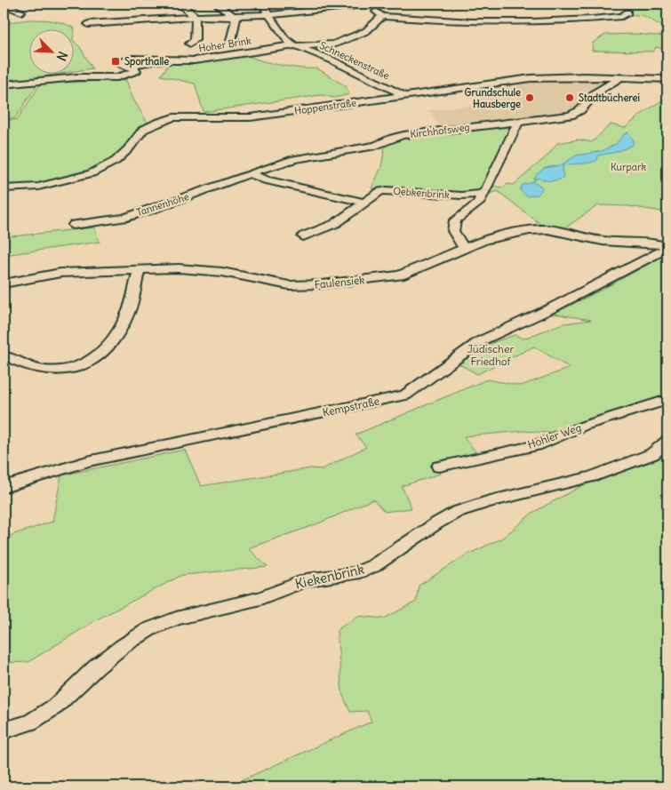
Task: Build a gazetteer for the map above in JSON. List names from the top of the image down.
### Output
{
  "streets": {
    "street": [
      "Hoher Brink",
      "Schneckenstraße",
      "Hoppenstraße",
      "Kirchhofsweg",
      "Oebkenbrink",
      "Tannenhöhe",
      "Faulensiek",
      "Kempstraße",
      "Hohler Weg",
      "Kiekenbrink"
    ]
  },
  "crossings": [
    ["Hoher Brink", "Schneckenstraße"],
    ["Schneckenstraße", "Hoppenstraße"],
    ["Hoppenstraße", "Kirchhofsweg"],
    ["Kirchhofsweg", "Tannenhöhe"],
    ["Faulensiek", "Kempstraße"]
  ],
  "parks": ["Kurpark", "Jüdischer Friedhof"],
  "places": {
    "transit": ["Sporthalle"],
    "other": ["Grundschule Hausberge", "Stadtbücherei"]
  },
  "north": "bottom right"
}
